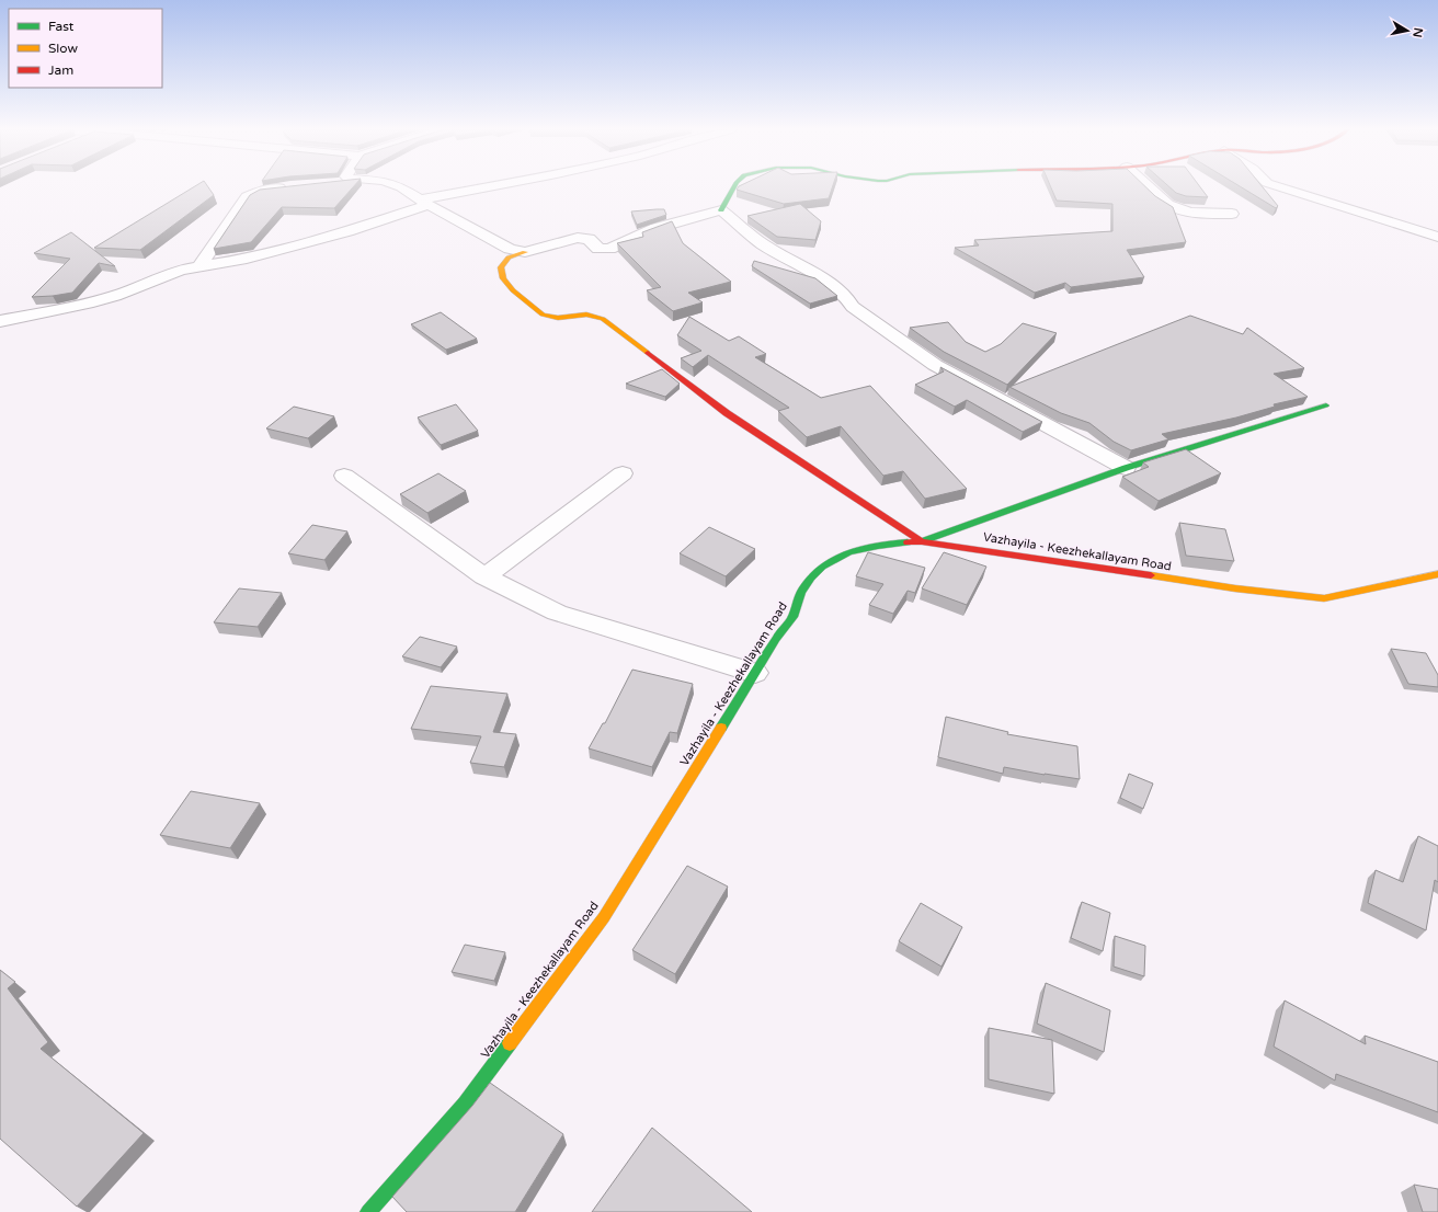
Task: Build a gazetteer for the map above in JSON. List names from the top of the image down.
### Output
{
  "streets": {
    "street": ["Vazhayila - Keezhekallayam Road"]
  },
  "legend": ["Fast", "Slow", "Jam"],
  "north": "right"
}
